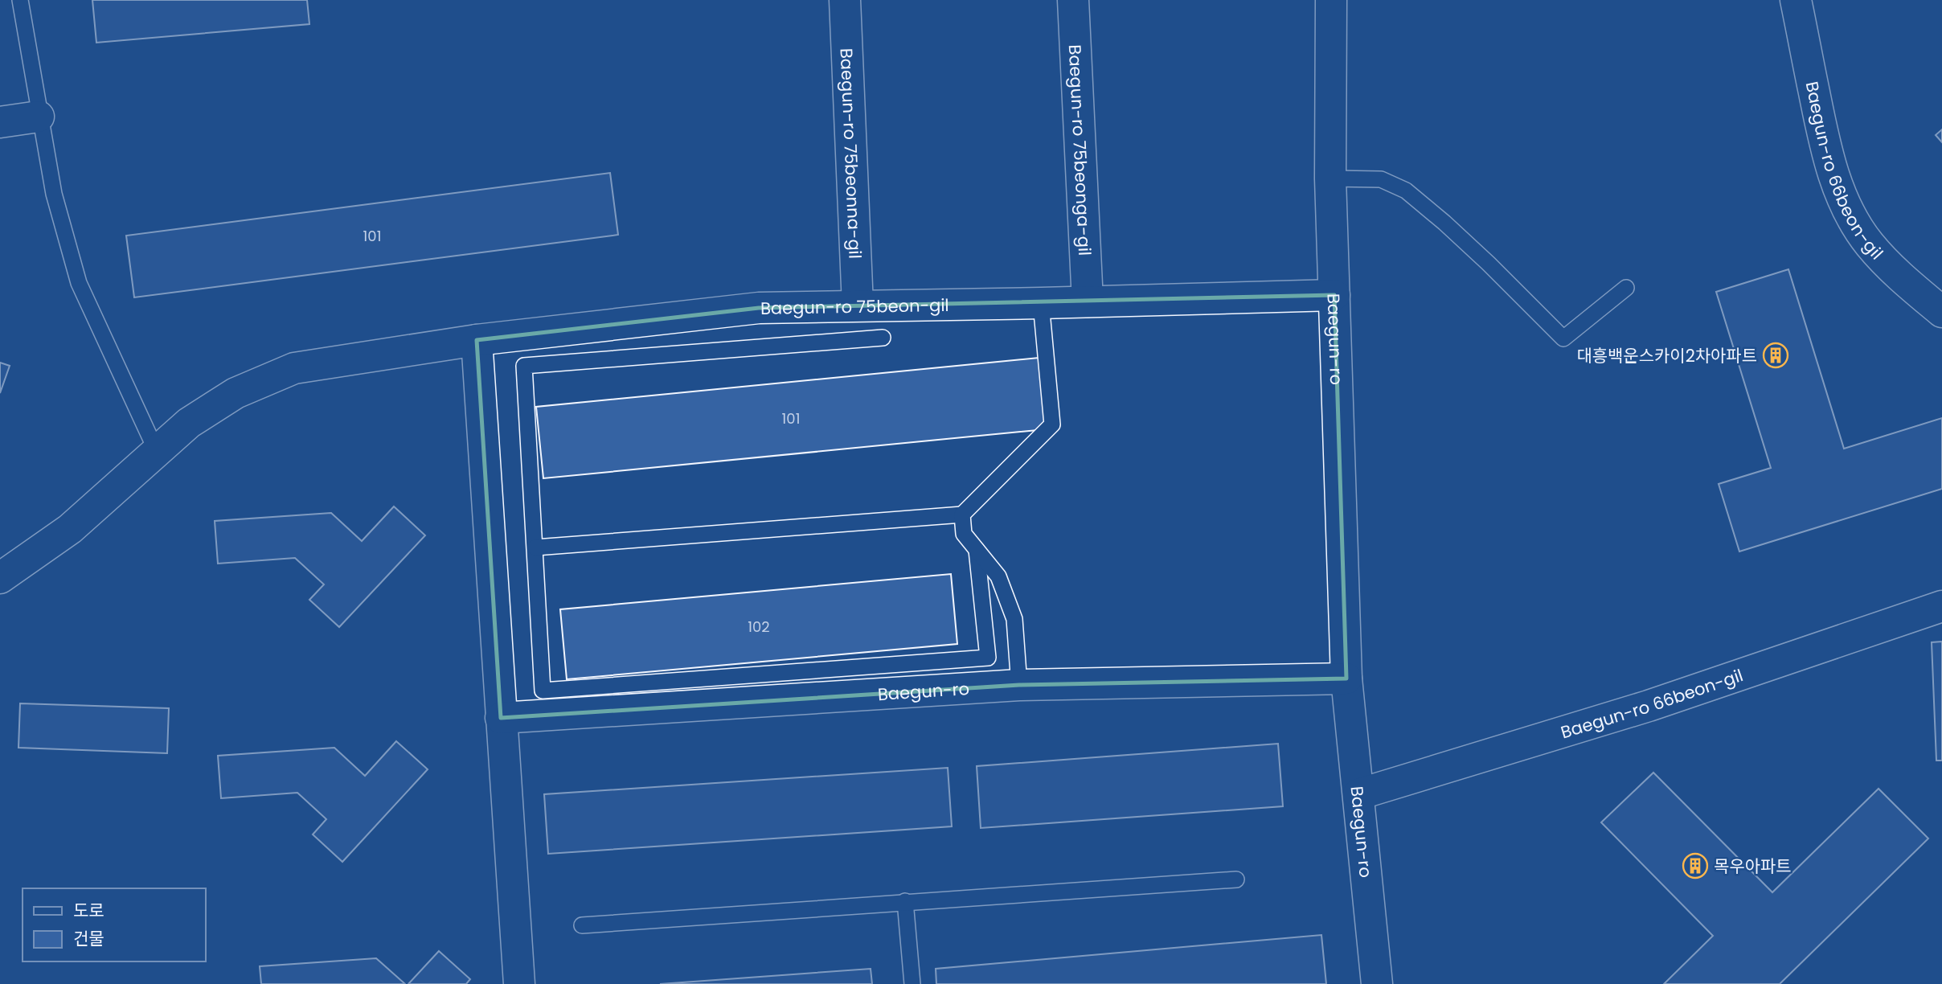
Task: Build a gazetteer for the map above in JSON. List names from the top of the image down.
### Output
{
  "streets": {
    "street": [
      "Baegun-ro 75beonga-gil",
      "Baegun-ro 75beonna-gil",
      "Baegun-ro 66beon-gil",
      "Baegun-ro 75beon-gil",
      "Baegun-ro"
    ]
  },
  "crossings": [
    ["Baegun-ro 75beonga-gil", "Baegun-ro 75beon-gil"],
    ["Baegun-ro 75beonna-gil", "Baegun-ro 75beon-gil"],
    ["Baegun-ro 66beon-gil", "Baegun-ro"],
    ["Baegun-ro 75beon-gil", "Baegun-ro"]
  ],
  "places": {
    "building": ["대흥백운스카이2차아파트", "목우아파트"]
  },
  "house_numbers": ["101", "101", "102"],
  "legend": ["도로", "건물"]
}
